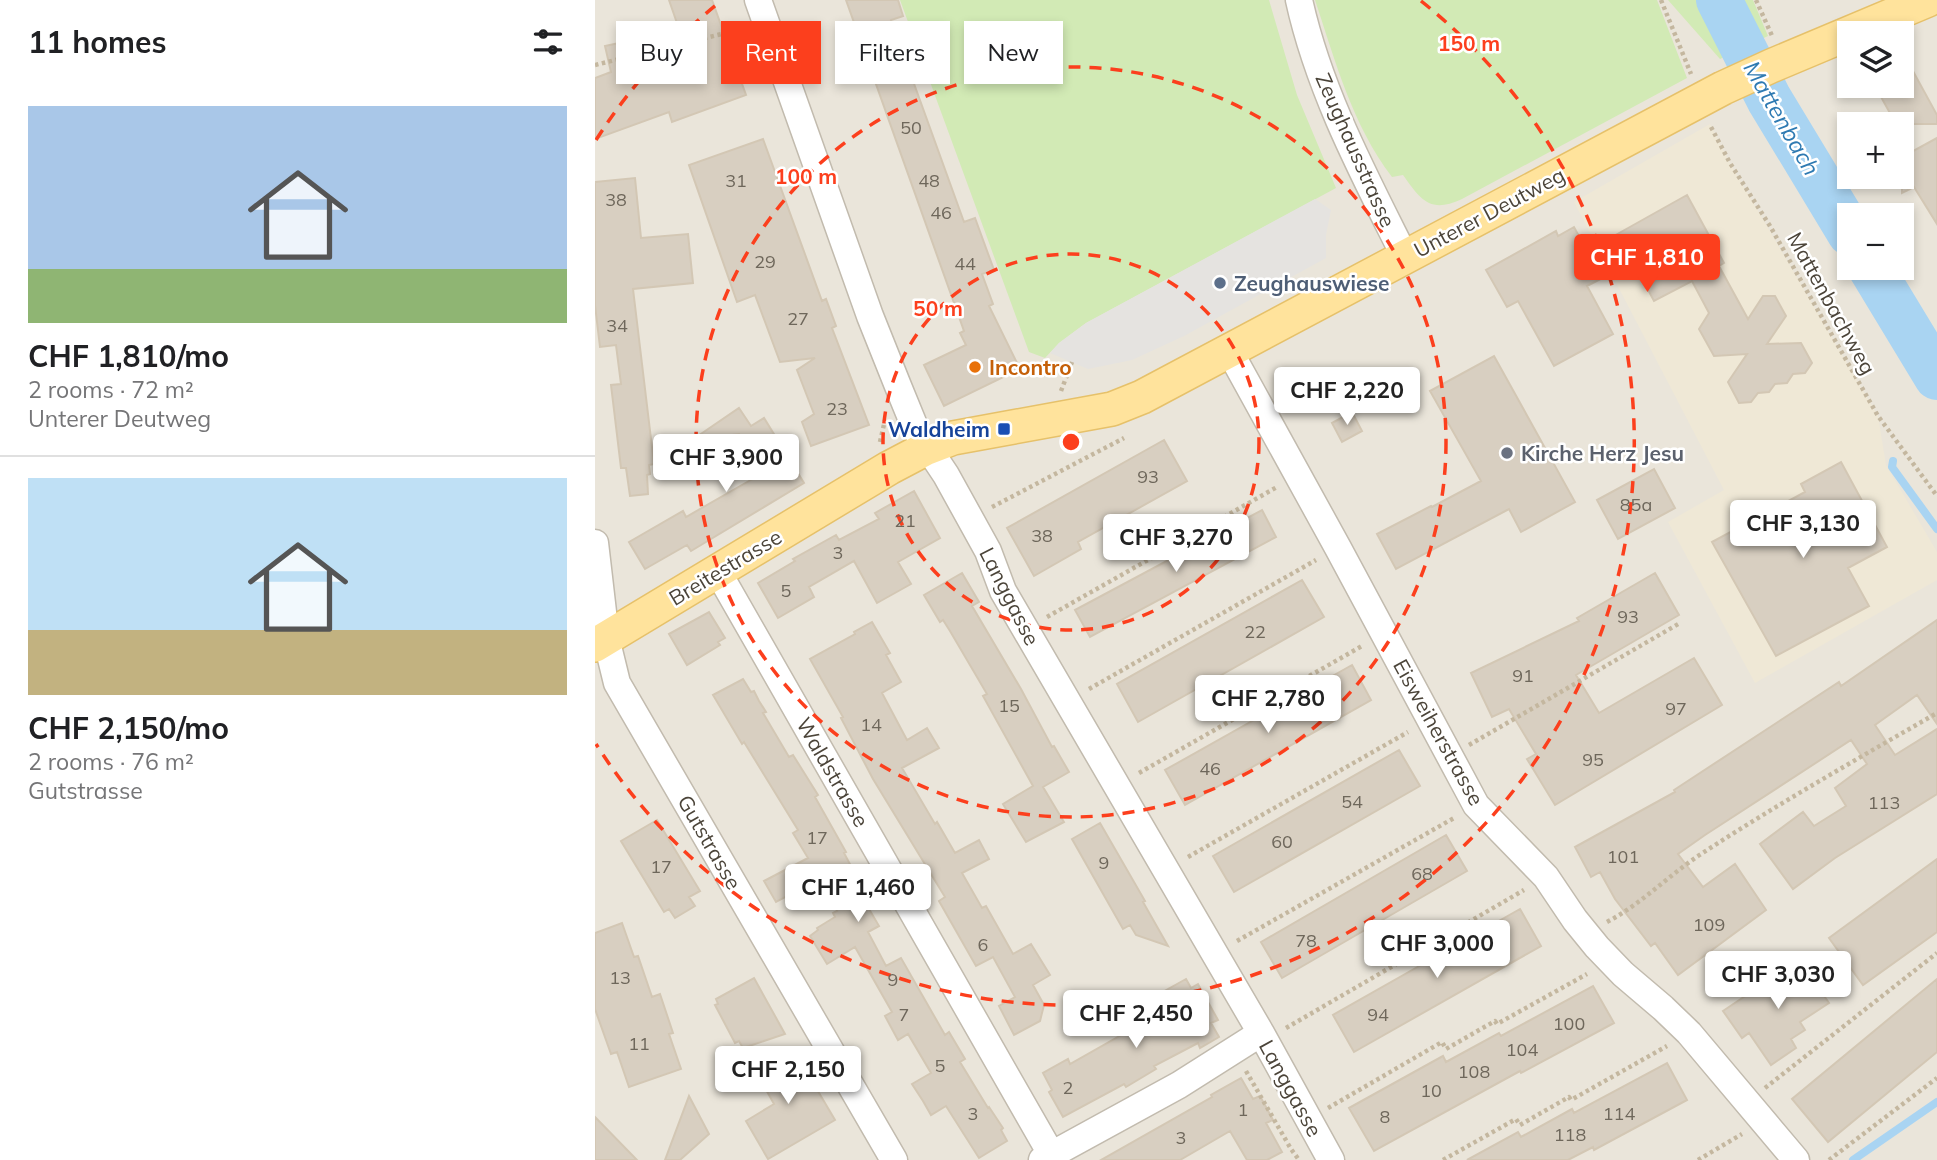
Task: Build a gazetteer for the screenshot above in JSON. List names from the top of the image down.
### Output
{
  "streets": {
    "main road": ["Unterer Deutweg", "Breitestrasse"],
    "street": [
      "Zeughausstrasse",
      "Langgasse",
      "Eisweiherstrasse",
      "Waldstrasse",
      "Gutstrasse"
    ],
    "path": ["Mattenbachweg"]
  },
  "crossings": [
    ["Zeughausstrasse", "Unterer Deutweg"],
    ["Unterer Deutweg", "Breitestrasse"],
    ["Unterer Deutweg", "Langgasse"],
    ["Unterer Deutweg", "Eisweiherstrasse"],
    ["Breitestrasse", "Langgasse"],
    ["Breitestrasse", "Waldstrasse"],
    ["Breitestrasse", "Gutstrasse"]
  ],
  "water": ["Mattenbach"],
  "places": {
    "other": ["Zeughauswiese", "Incontro", "Kirche Herz Jesu"],
    "transit": ["Waldheim"]
  },
  "house_numbers": [
    "50",
    "31",
    "48",
    "38",
    "46",
    "29",
    "44",
    "27",
    "34",
    "23",
    "93",
    "85a",
    "21",
    "38",
    "3",
    "5",
    "93",
    "22",
    "91",
    "15",
    "97",
    "14",
    "95",
    "46",
    "54",
    "113",
    "17",
    "60",
    "101",
    "9",
    "17",
    "68",
    "109",
    "78",
    "6",
    "13",
    "9",
    "7",
    "94",
    "100",
    "11",
    "104",
    "5",
    "108",
    "2",
    "10",
    "1",
    "3",
    "114",
    "8",
    "118",
    "3"
  ],
  "page": {
    "heading": "11 homes",
    "map_buttons": ["+", "−"],
    "chip": [
      "Buy",
      "Rent",
      "Filters",
      "New"
    ],
    "list": [
      {
        "name": "CHF 1,810/mo",
        "note": "2 rooms · 72 m² · Unterer Deutweg"
      },
      {
        "name": "CHF 2,150/mo",
        "note": "2 rooms · 76 m² · Gutstrasse"
      }
    ],
    "price": [
      "CHF 1,810",
      "CHF 2,220",
      "CHF 3,900",
      "CHF 3,130",
      "CHF 3,270",
      "CHF 2,780",
      "CHF 1,460",
      "CHF 3,000",
      "CHF 3,030",
      "CHF 2,450",
      "CHF 2,150"
    ]
  },
  "rings": ["150 m", "100 m", "50 m"]
}
